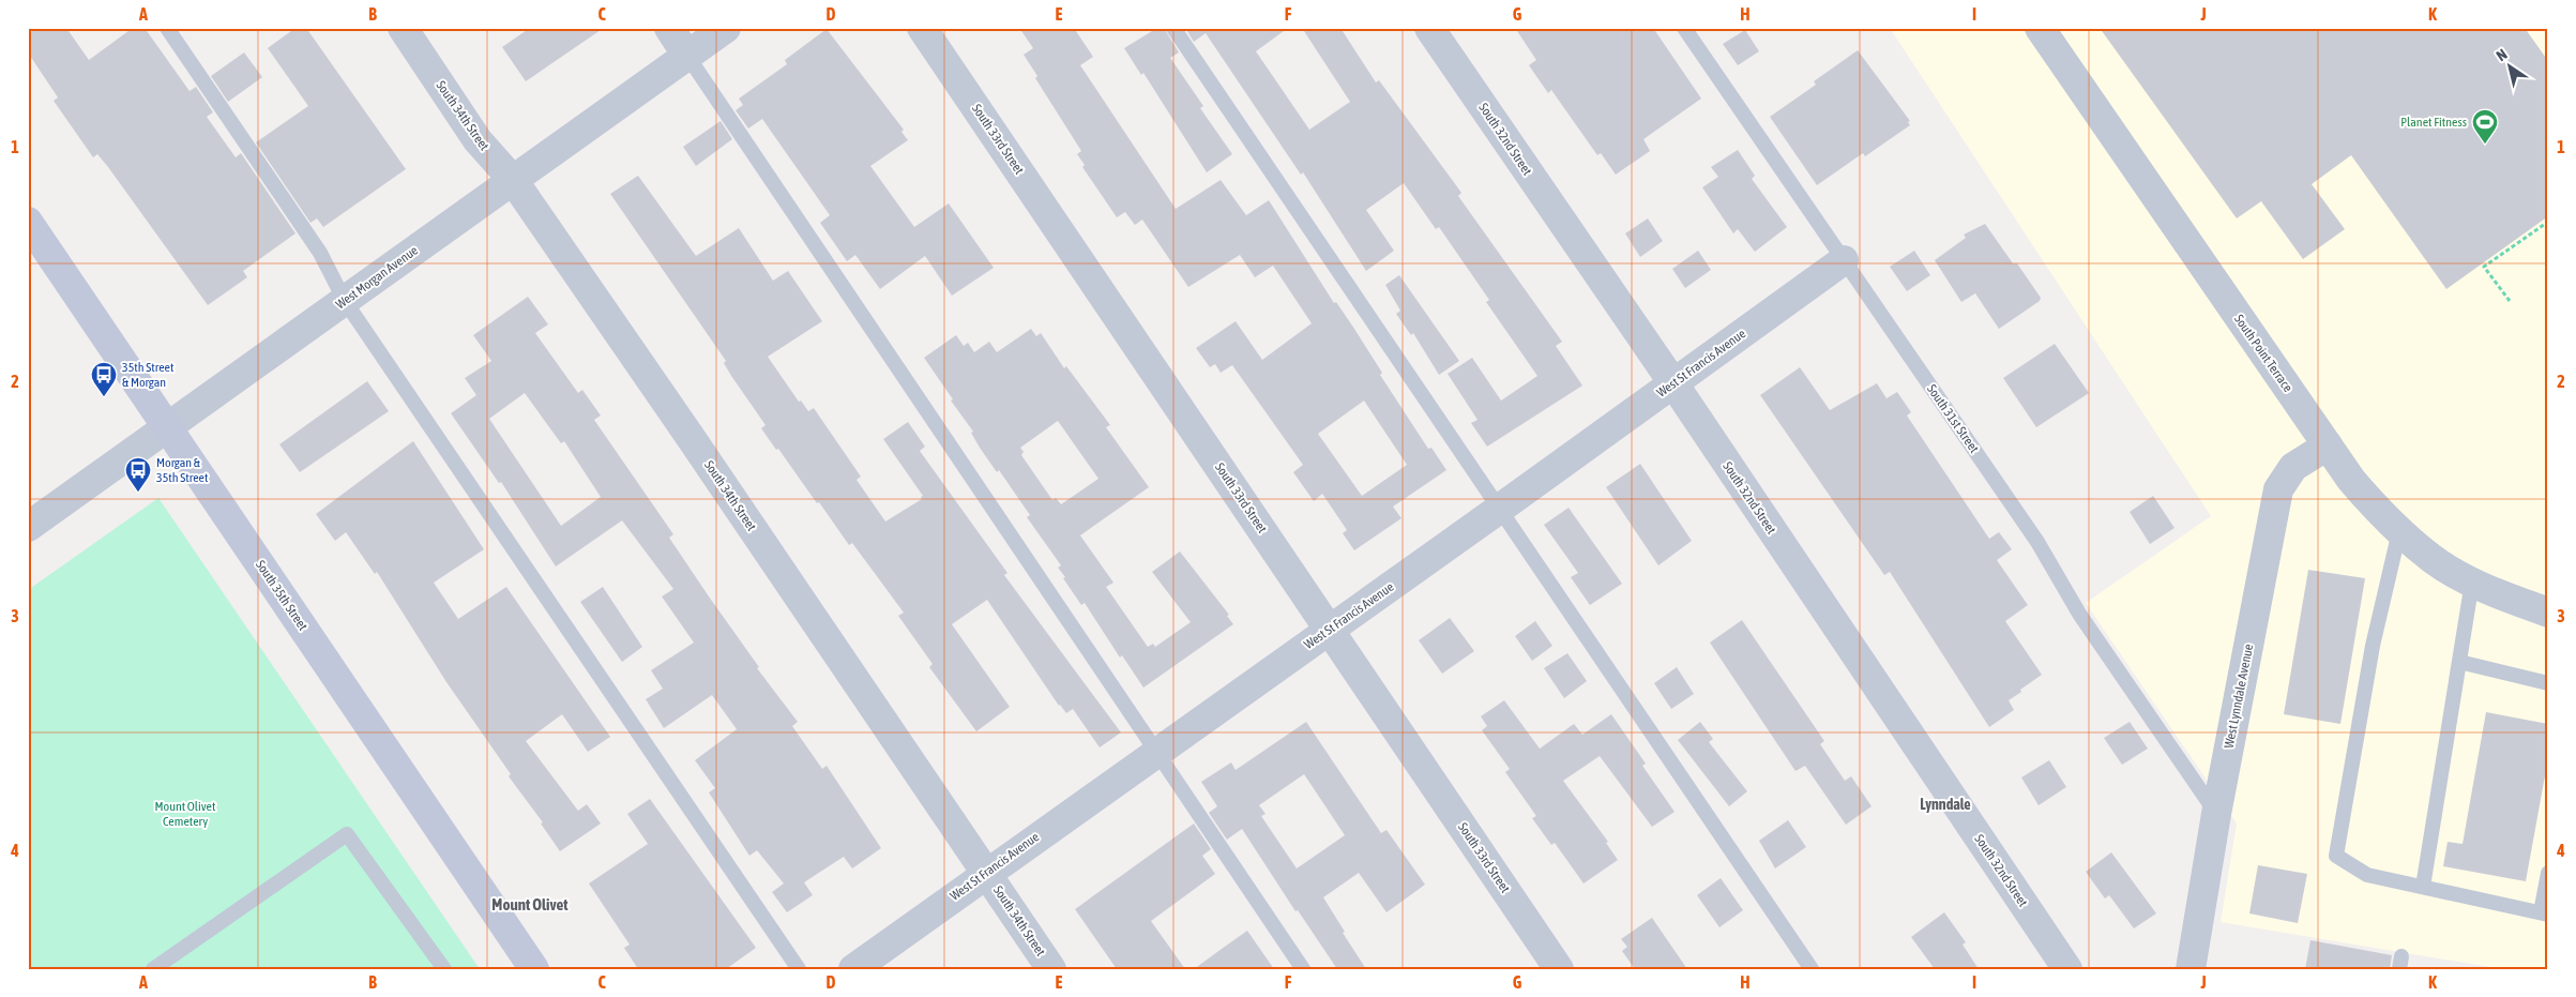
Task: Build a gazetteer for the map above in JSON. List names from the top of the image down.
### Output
{
  "streets": {
    "main road": ["South 35th Street"],
    "street": [
      "South 34th Street",
      "South 33rd Street",
      "South 32nd Street",
      "West Morgan Avenue",
      "South Point Terrace",
      "West St Francis Avenue",
      "West Lynndale Avenue"
    ],
    "lane": ["South 31st Street"]
  },
  "crossings": [
    ["South 34th Street", "West Morgan Avenue"],
    ["South 34th Street", "West St Francis Avenue"],
    ["South 33rd Street", "West St Francis Avenue"],
    ["South 32nd Street", "West St Francis Avenue"],
    ["West Morgan Avenue", "South 35th Street"],
    ["South Point Terrace", "West Lynndale Avenue"],
    ["West St Francis Avenue", "South 31st Street"],
    ["South 31st Street", "West Lynndale Avenue"]
  ],
  "districts": ["Lynndale", "Mount Olivet"],
  "parks": ["Mount Olivet Cemetery"],
  "places": {
    "sports": ["Planet Fitness"],
    "bus stop": ["35th Street & Morgan", "Morgan & 35th Street"]
  },
  "north": "top left",
  "grid": {
    "columns": [
      "A",
      "B",
      "C",
      "D",
      "E",
      "F",
      "G",
      "H",
      "I",
      "J",
      "K"
    ],
    "rows": [
      "1",
      "2",
      "3",
      "4"
    ]
  }
}
